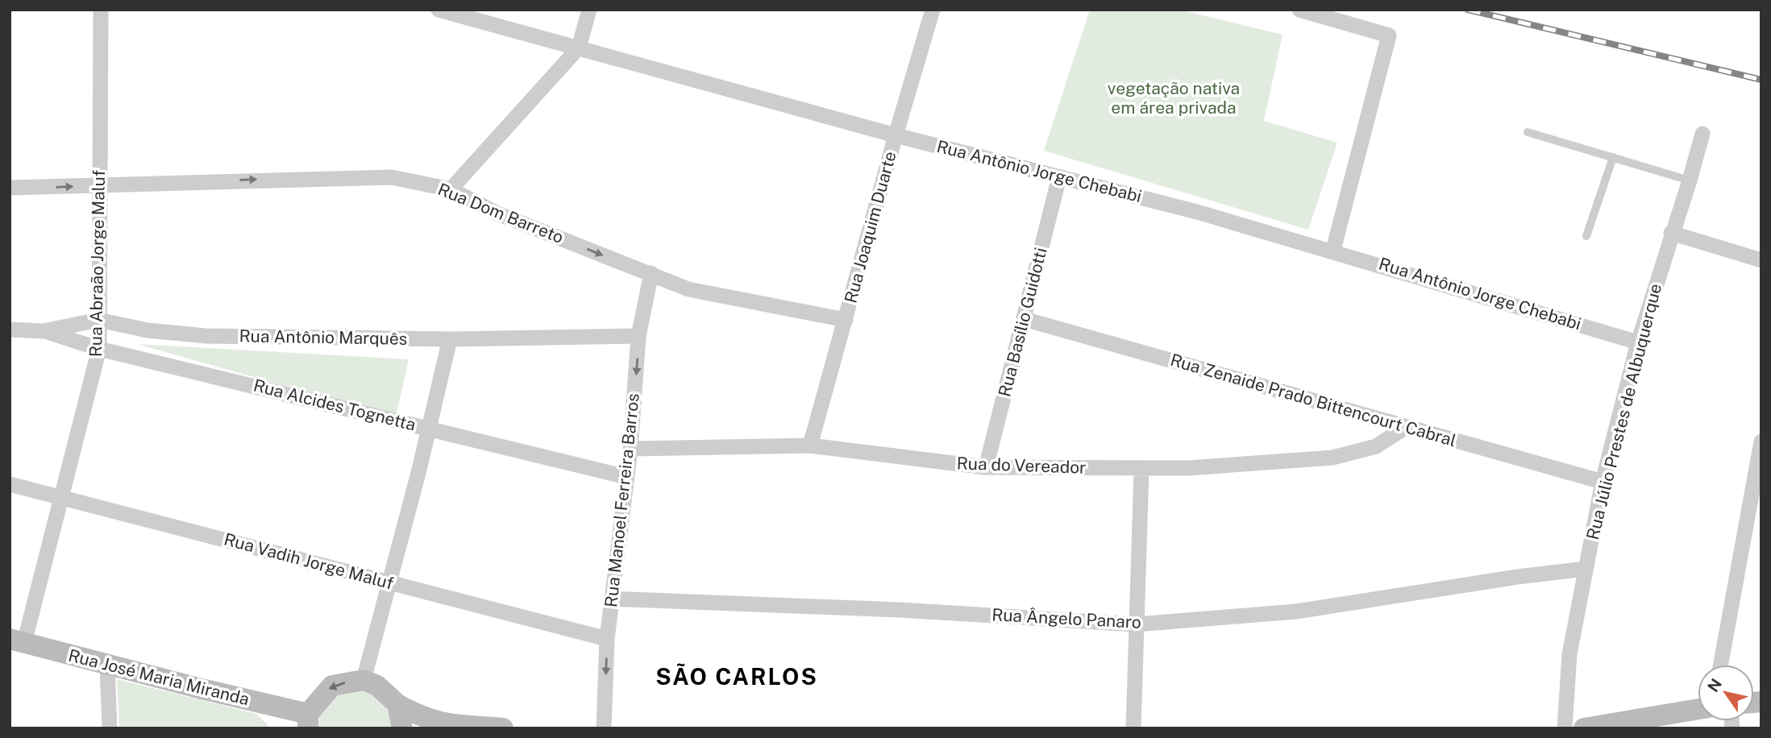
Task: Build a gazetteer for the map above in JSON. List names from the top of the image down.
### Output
{
  "streets": {
    "main road": ["Rua José Maria Miranda"],
    "street": [
      "Rua Antônio Jorge Chebabi",
      "Rua Dom Barreto",
      "Rua Joaquim Duarte",
      "Rua Abraão Jorge Maluf",
      "Rua Basílio Guidotti",
      "Rua Antônio Marquês",
      "Rua Zenaide Prado Bittencourt Cabral",
      "Rua Alcides Tognetta",
      "Rua Júlio Prestes de Albuquerque",
      "Rua do Vereador",
      "Rua Manoel Ferreira Barros",
      "Rua Vadih Jorge Maluf",
      "Rua Ângelo Panaro"
    ]
  },
  "crossings": [
    ["Rua Antônio Jorge Chebabi", "Rua Joaquim Duarte"],
    ["Rua Antônio Jorge Chebabi", "Rua Basílio Guidotti"],
    ["Rua Antônio Jorge Chebabi", "Rua Júlio Prestes de Albuquerque"],
    ["Rua Dom Barreto", "Rua Joaquim Duarte"],
    ["Rua Dom Barreto", "Rua Abraão Jorge Maluf"],
    ["Rua Dom Barreto", "Rua Manoel Ferreira Barros"],
    ["Rua Joaquim Duarte", "Rua do Vereador"],
    ["Rua Abraão Jorge Maluf", "Rua Antônio Marquês"],
    ["Rua Abraão Jorge Maluf", "Rua Alcides Tognetta"],
    ["Rua Abraão Jorge Maluf", "Rua Vadih Jorge Maluf"],
    ["Rua Abraão Jorge Maluf", "Rua José Maria Miranda"],
    ["Rua Basílio Guidotti", "Rua Zenaide Prado Bittencourt Cabral"],
    ["Rua Basílio Guidotti", "Rua do Vereador"],
    ["Rua Antônio Marquês", "Rua Alcides Tognetta"],
    ["Rua Antônio Marquês", "Rua Manoel Ferreira Barros"],
    ["Rua Zenaide Prado Bittencourt Cabral", "Rua Júlio Prestes de Albuquerque"],
    ["Rua Zenaide Prado Bittencourt Cabral", "Rua do Vereador"],
    ["Rua Alcides Tognetta", "Rua Manoel Ferreira Barros"],
    ["Rua Júlio Prestes de Albuquerque", "Rua Ângelo Panaro"],
    ["Rua do Vereador", "Rua Manoel Ferreira Barros"],
    ["Rua Manoel Ferreira Barros", "Rua Vadih Jorge Maluf"],
    ["Rua Manoel Ferreira Barros", "Rua Ângelo Panaro"]
  ],
  "one_way": ["Rua Dom Barreto", "Rua Manoel Ferreira Barros"],
  "districts": ["SÃO CARLOS"],
  "parks": ["vegetação nativa em área privada"],
  "north": "top left"
}
